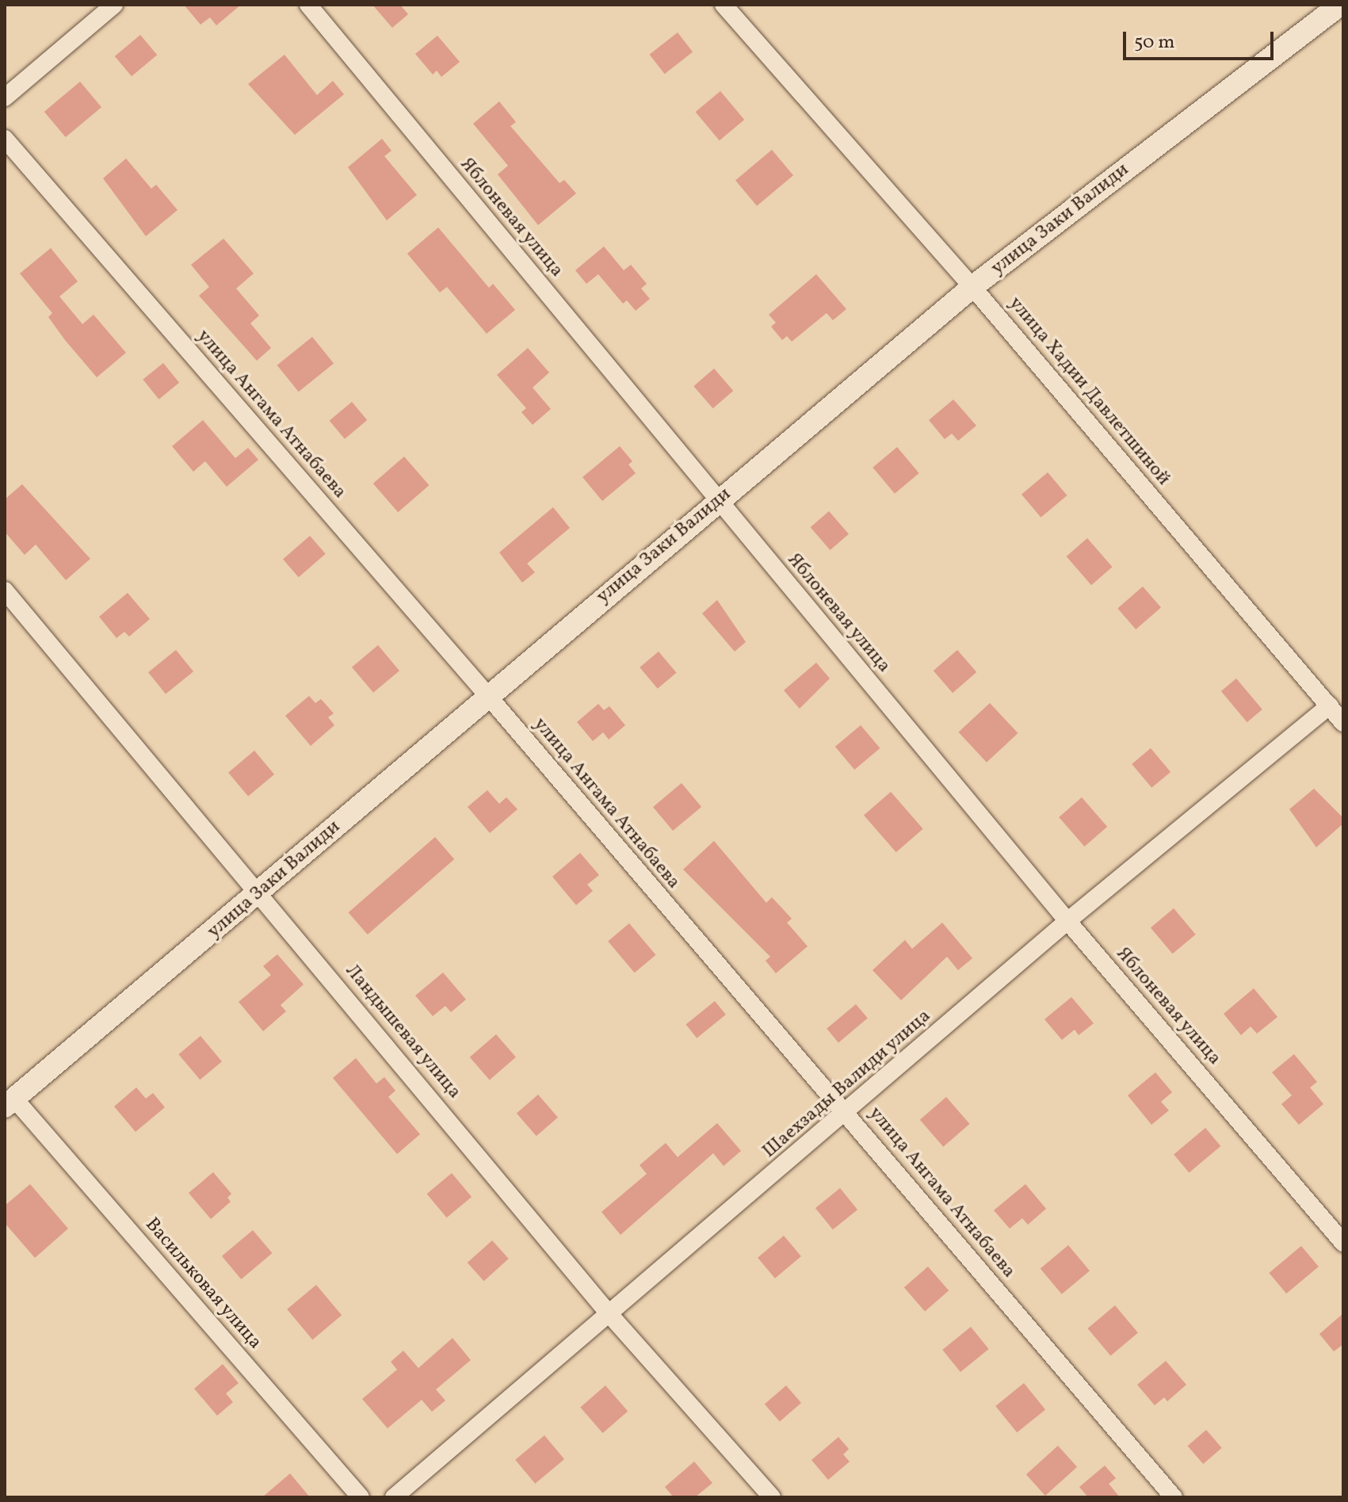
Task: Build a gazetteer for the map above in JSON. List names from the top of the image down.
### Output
{
  "streets": {
    "street": [
      "Яблоневая улица",
      "улица Заки Валиди",
      "улица Хадии Давлетшиной",
      "улица Ангама Атнабаева",
      "Ландышевая улица",
      "Шаехзады Валиди улица",
      "Васильковая улица"
    ]
  },
  "crossings": [
    ["Яблоневая улица", "улица Заки Валиди"],
    ["Яблоневая улица", "Шаехзады Валиди улица"],
    ["улица Заки Валиди", "улица Хадии Давлетшиной"],
    ["улица Заки Валиди", "улица Ангама Атнабаева"],
    ["улица Заки Валиди", "Ландышевая улица"],
    ["улица Заки Валиди", "Васильковая улица"],
    ["улица Хадии Давлетшиной", "Шаехзады Валиди улица"],
    ["улица Ангама Атнабаева", "Шаехзады Валиди улица"],
    ["Ландышевая улица", "Шаехзады Валиди улица"]
  ],
  "scale_bar": "50 m"
}
